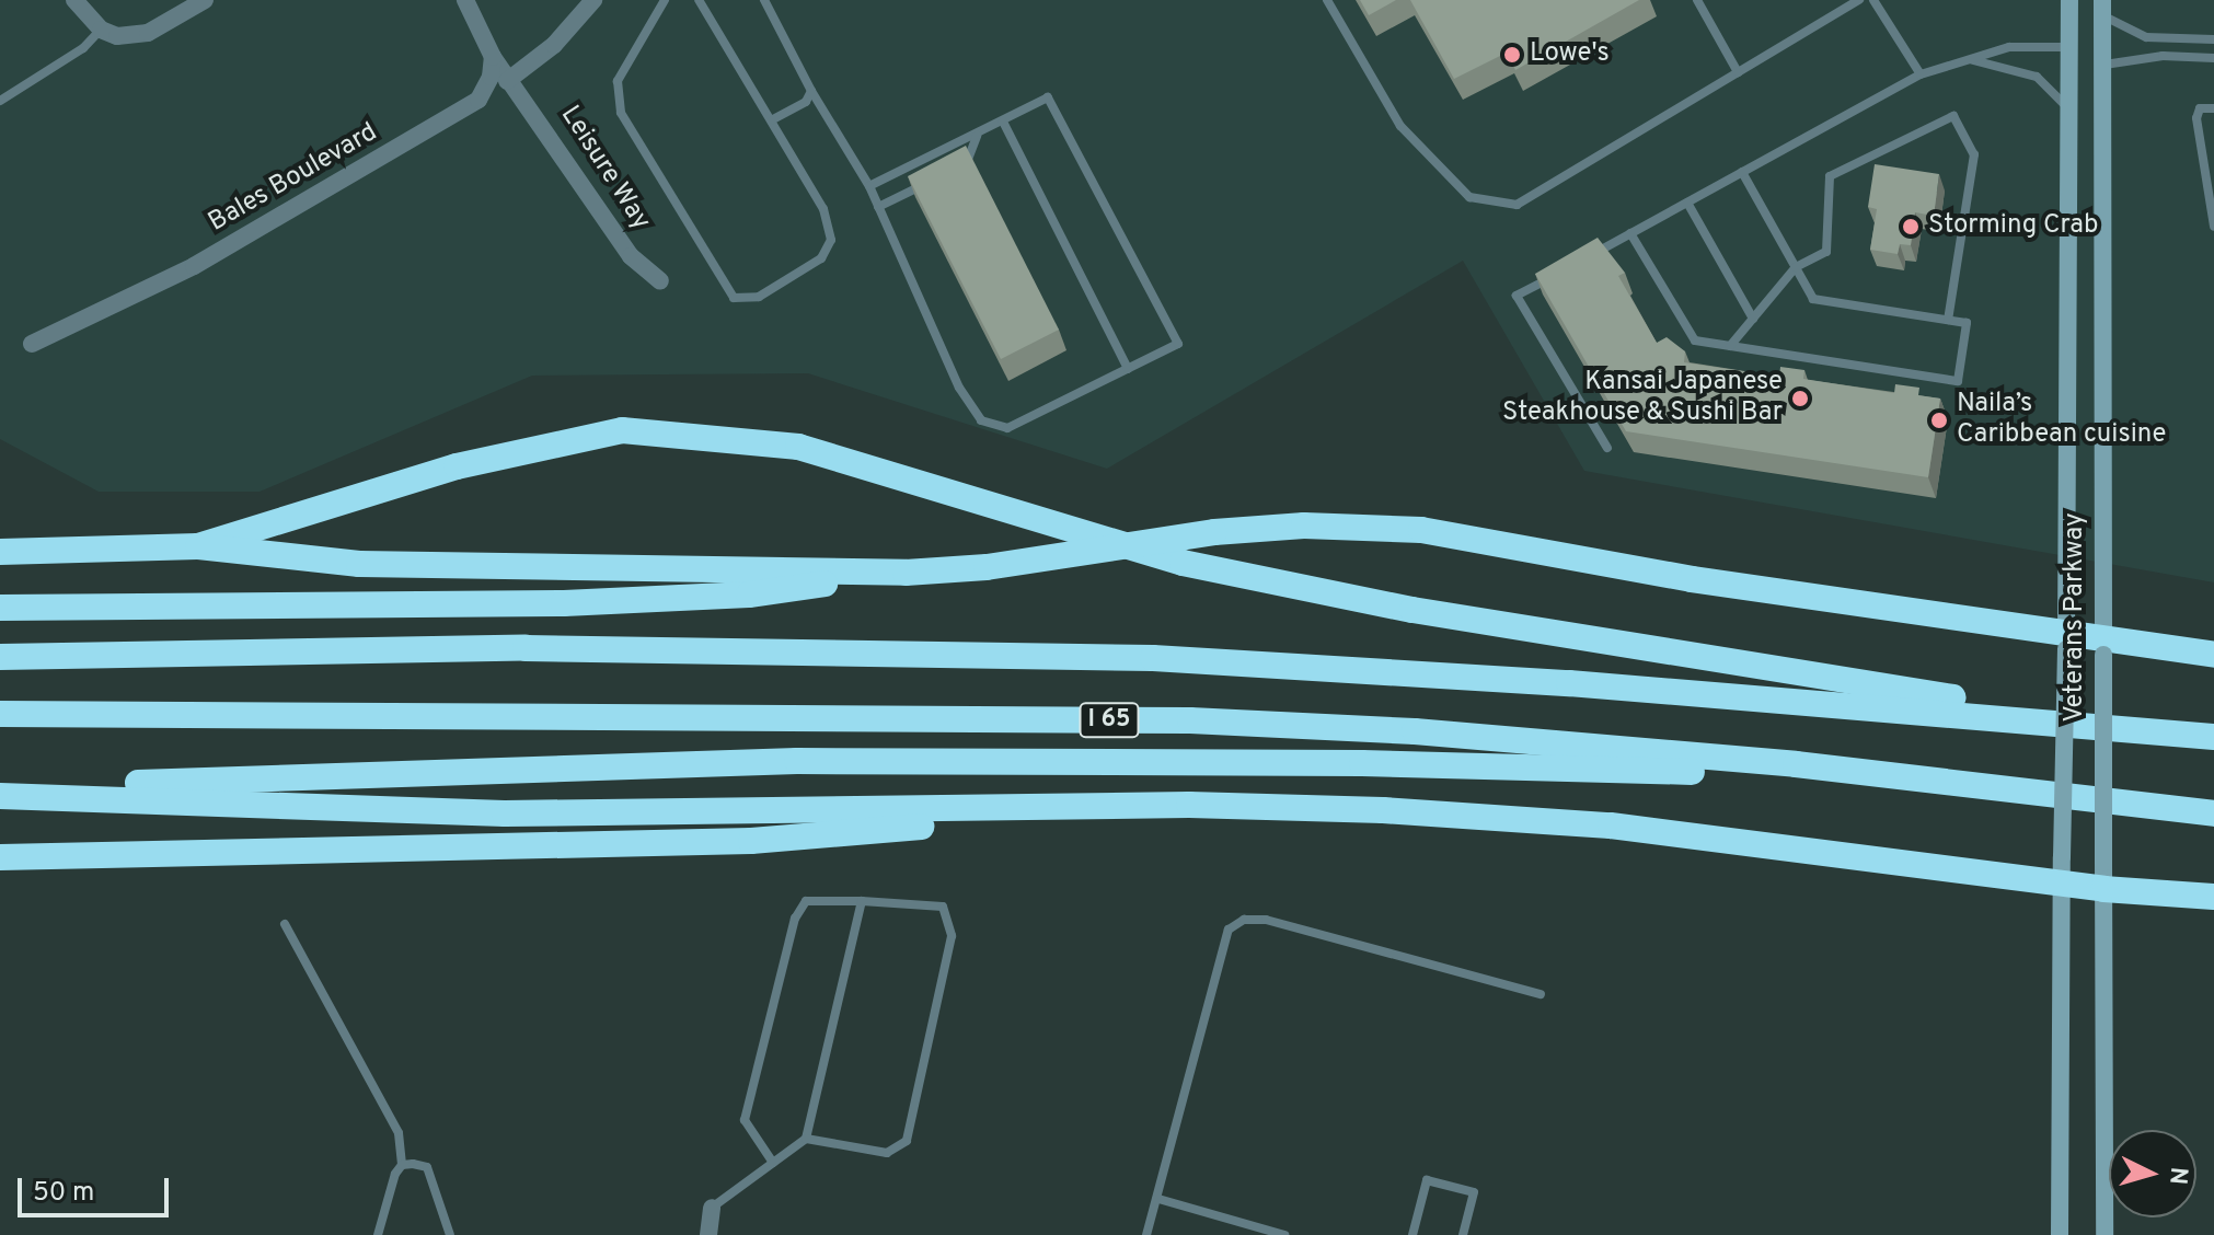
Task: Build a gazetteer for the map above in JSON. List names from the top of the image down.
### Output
{
  "streets": {
    "highway": ["I 65"],
    "main road": ["Veterans Parkway"],
    "street": ["Leisure Way", "Bales Boulevard"]
  },
  "crossings": [
    ["Leisure Way", "Bales Boulevard"]
  ],
  "places": [
    "Lowe's",
    "Storming Crab",
    "Kansai Japanese Steakhouse & Sushi Bar",
    "Naila’s Caribbean cuisine"
  ],
  "scale_bar": "50 m",
  "north": "right"
}
